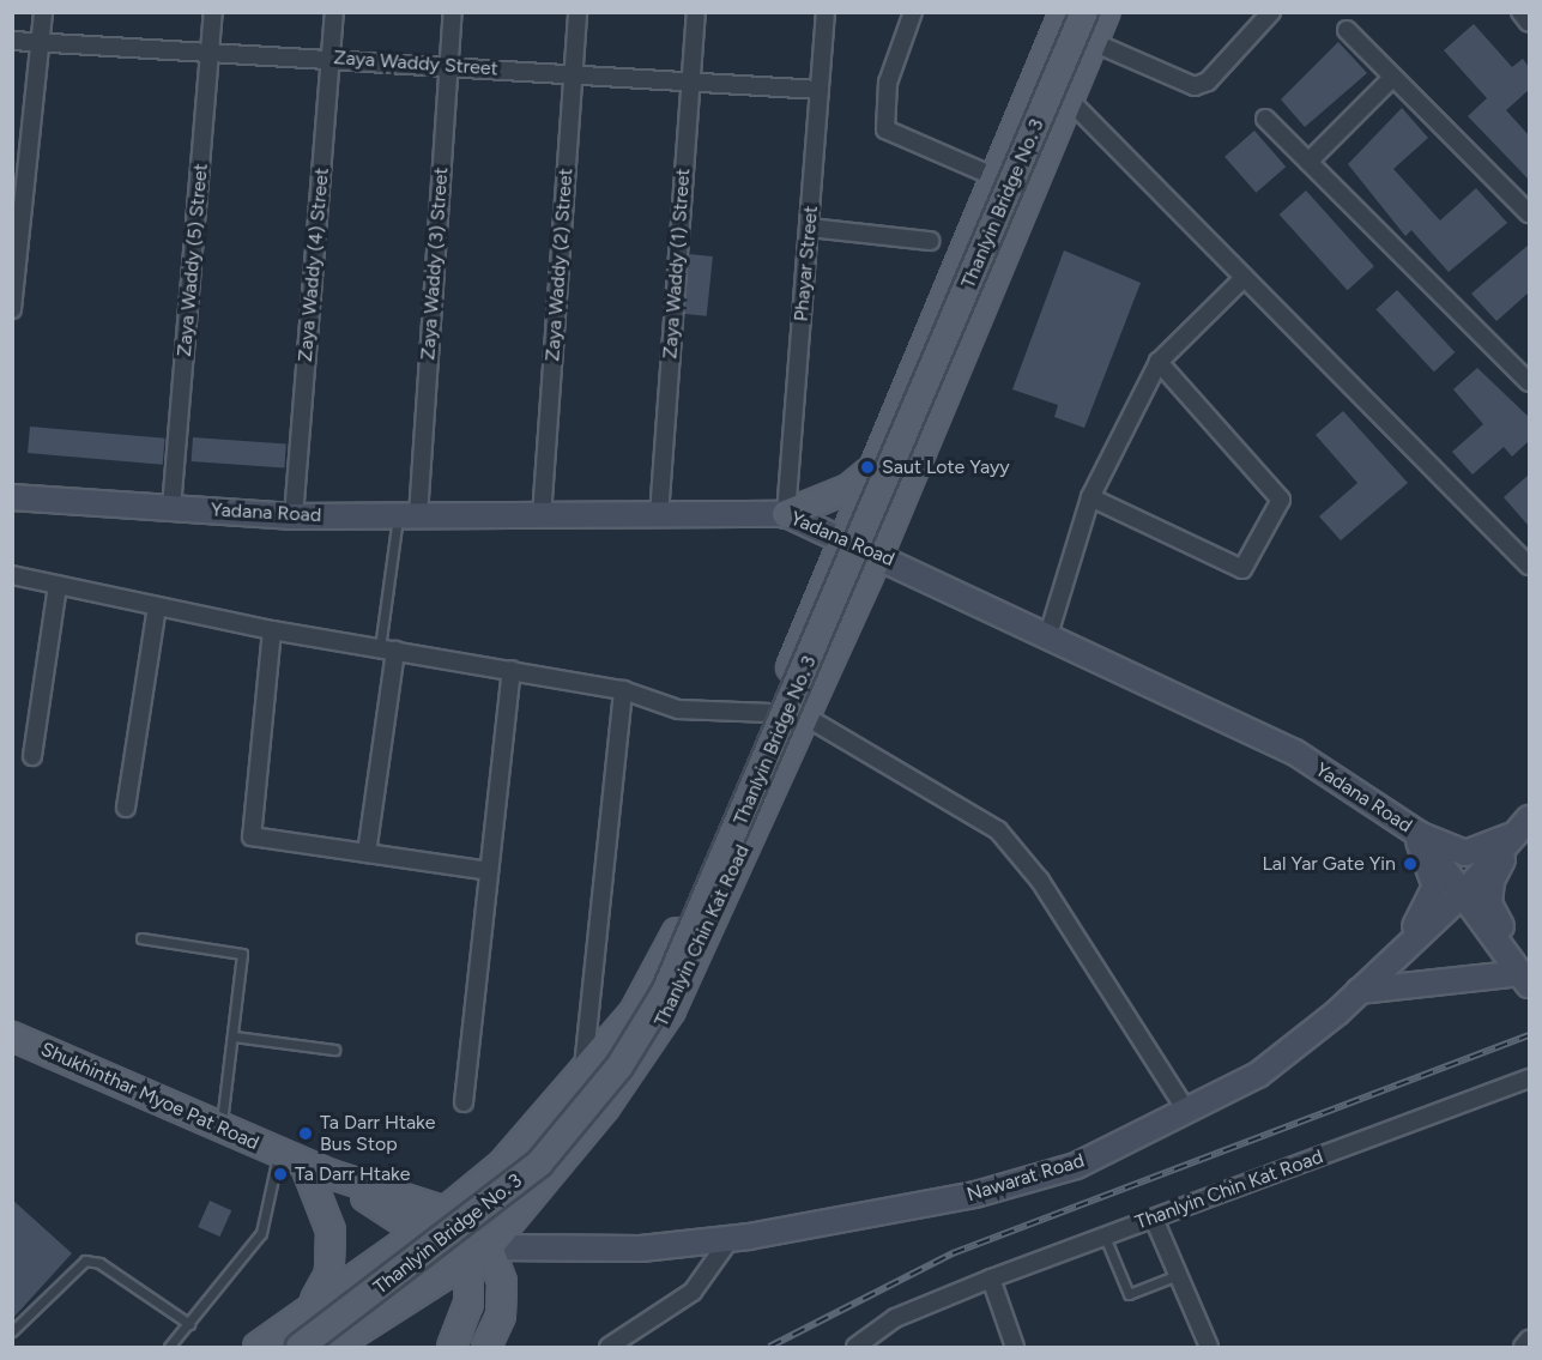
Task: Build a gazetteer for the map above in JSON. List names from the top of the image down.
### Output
{
  "streets": {
    "main road": [
      "Thanlyin Bridge No. 3",
      "Yadana Road",
      "Thanlyin Chin Kat Road",
      "Shukhinthar Myoe Pat Road",
      "Nawarat Road"
    ],
    "street": [
      "Zaya Waddy Street",
      "Zaya Waddy (5) Street",
      "Zaya Waddy (3) Street",
      "Zaya Waddy (1) Street",
      "Phayar Street",
      "Zaya Waddy (4) Street",
      "Zaya Waddy (2) Street"
    ]
  },
  "crossings": [
    ["Zaya Waddy Street", "Zaya Waddy (5) Street"],
    ["Zaya Waddy Street", "Zaya Waddy (3) Street"],
    ["Zaya Waddy Street", "Zaya Waddy (1) Street"],
    ["Zaya Waddy Street", "Phayar Street"],
    ["Zaya Waddy Street", "Zaya Waddy (4) Street"],
    ["Zaya Waddy Street", "Zaya Waddy (2) Street"],
    ["Zaya Waddy (5) Street", "Yadana Road"],
    ["Zaya Waddy (3) Street", "Yadana Road"],
    ["Zaya Waddy (1) Street", "Yadana Road"],
    ["Phayar Street", "Yadana Road"],
    ["Zaya Waddy (4) Street", "Yadana Road"],
    ["Zaya Waddy (2) Street", "Yadana Road"],
    ["Yadana Road", "Thanlyin Chin Kat Road"],
    ["Yadana Road", "Nawarat Road"],
    ["Thanlyin Chin Kat Road", "Nawarat Road"]
  ],
  "places": [
    "Saut Lote Yayy",
    "Lal Yar Gate Yin",
    "Ta Darr Htake Bus Stop",
    "Ta Darr Htake"
  ]
}
